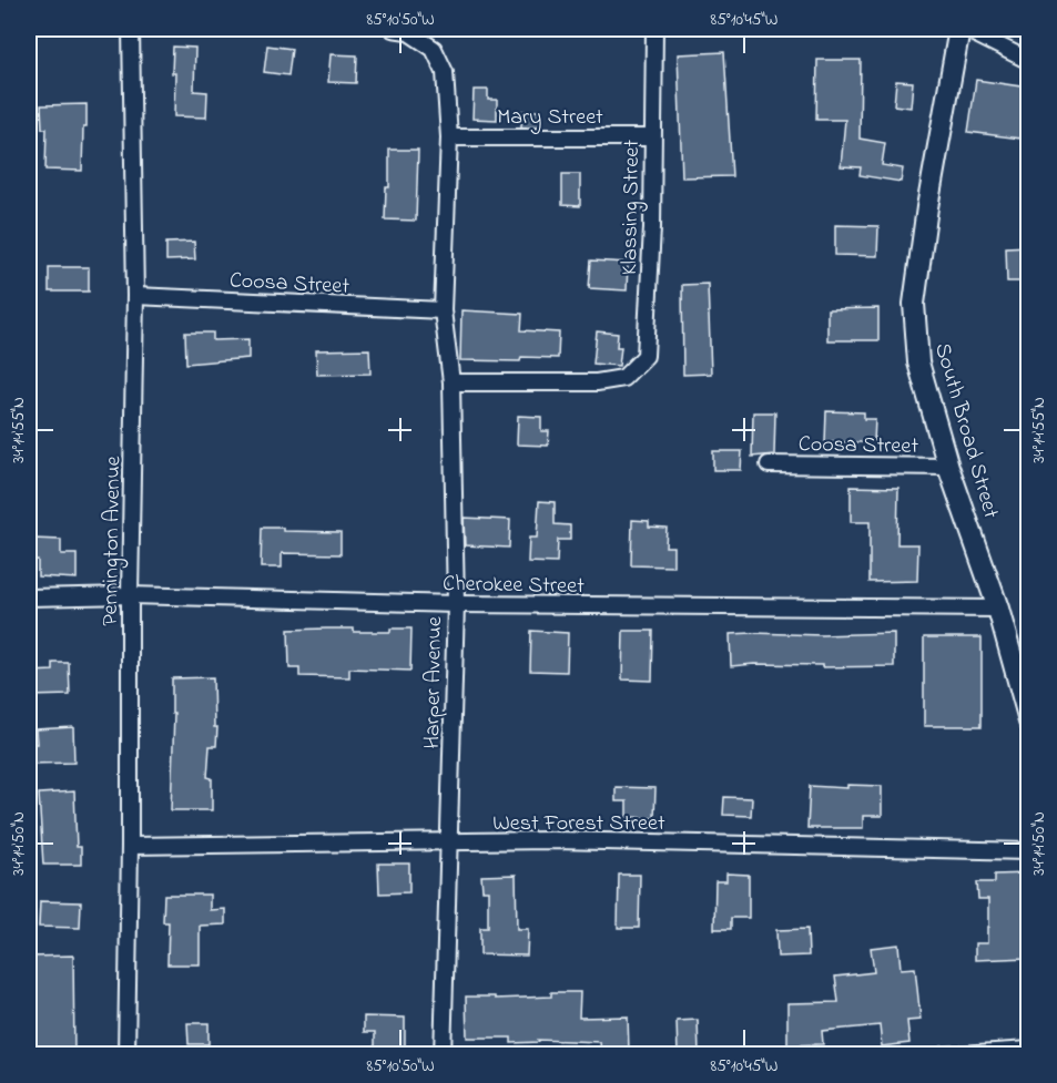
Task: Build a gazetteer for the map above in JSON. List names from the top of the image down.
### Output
{
  "streets": {
    "main road": ["South Broad Street"],
    "street": [
      "Mary Street",
      "Klassing Street",
      "Coosa Street",
      "Pennington Avenue",
      "Cherokee Street",
      "Harper Avenue",
      "West Forest Street"
    ]
  },
  "crossings": [
    ["Mary Street", "Klassing Street"],
    ["Mary Street", "Harper Avenue"],
    ["Klassing Street", "Harper Avenue"],
    ["Coosa Street", "South Broad Street"],
    ["Coosa Street", "Pennington Avenue"],
    ["Coosa Street", "Harper Avenue"],
    ["South Broad Street", "Cherokee Street"],
    ["Pennington Avenue", "Cherokee Street"],
    ["Pennington Avenue", "West Forest Street"],
    ["Cherokee Street", "Harper Avenue"],
    ["Harper Avenue", "West Forest Street"]
  ],
  "coordinates": [
    "85°10'50\"W",
    "85°10'45\"W",
    "34°14'55\"N",
    "34°14'50\"N"
  ]
}
